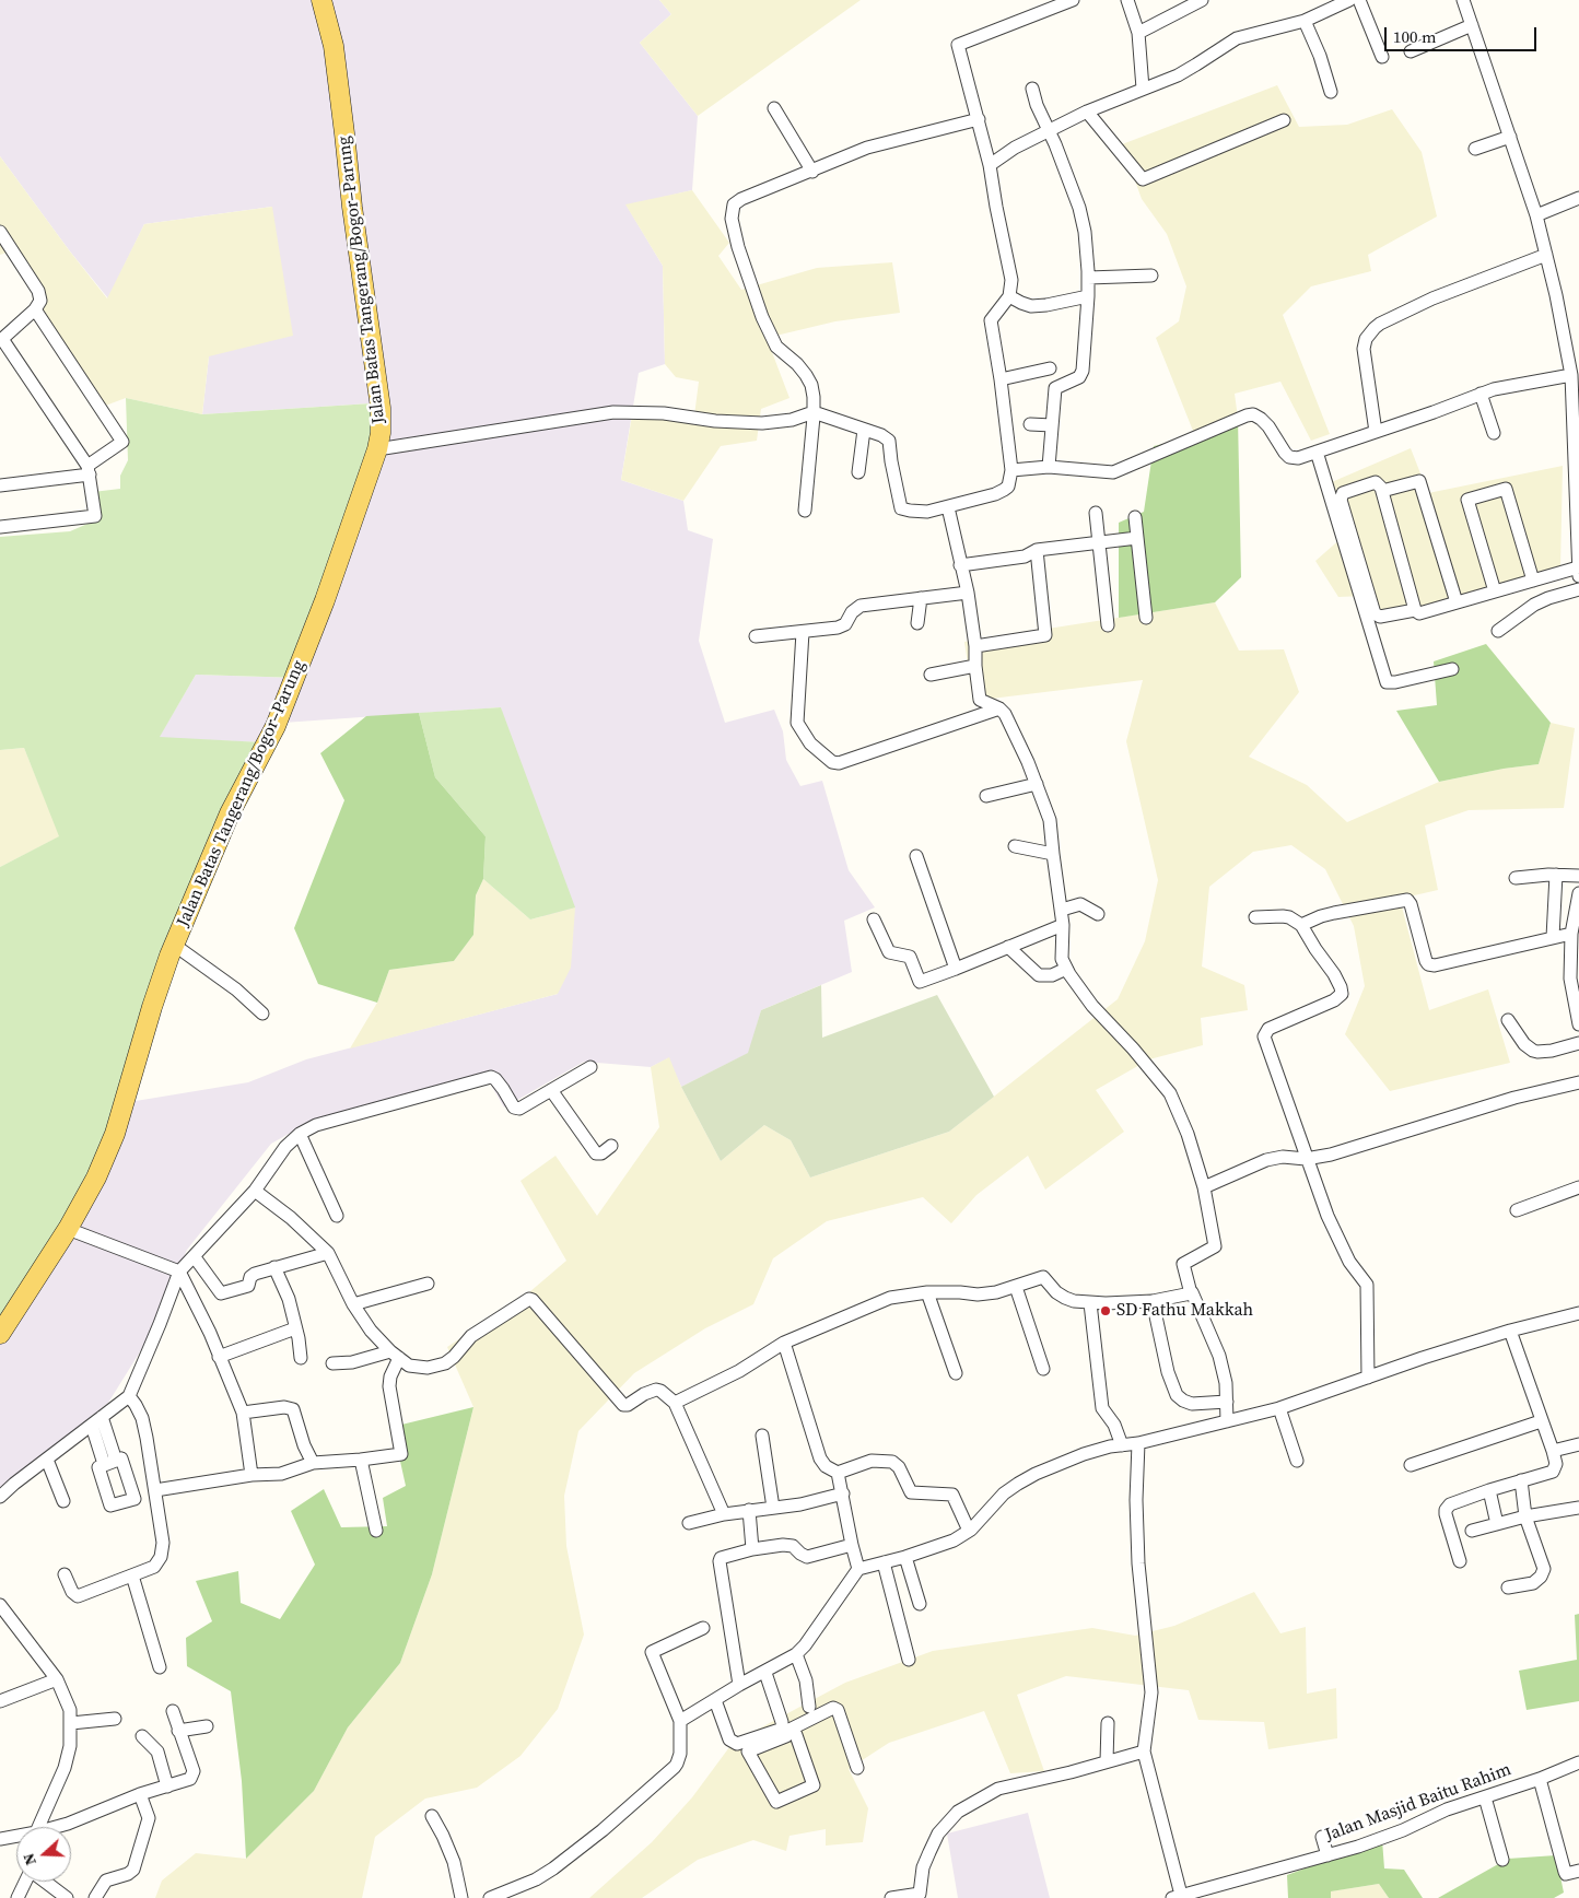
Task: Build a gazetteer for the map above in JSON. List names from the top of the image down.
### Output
{
  "streets": {
    "main road": ["Jalan Batas Tangerang/Bogor–Parung"],
    "street": ["Jalan Masjid Baitu Rahim"]
  },
  "places": ["SD Fathu Makkah"],
  "scale_bar": "100 m",
  "north": "left"
}
